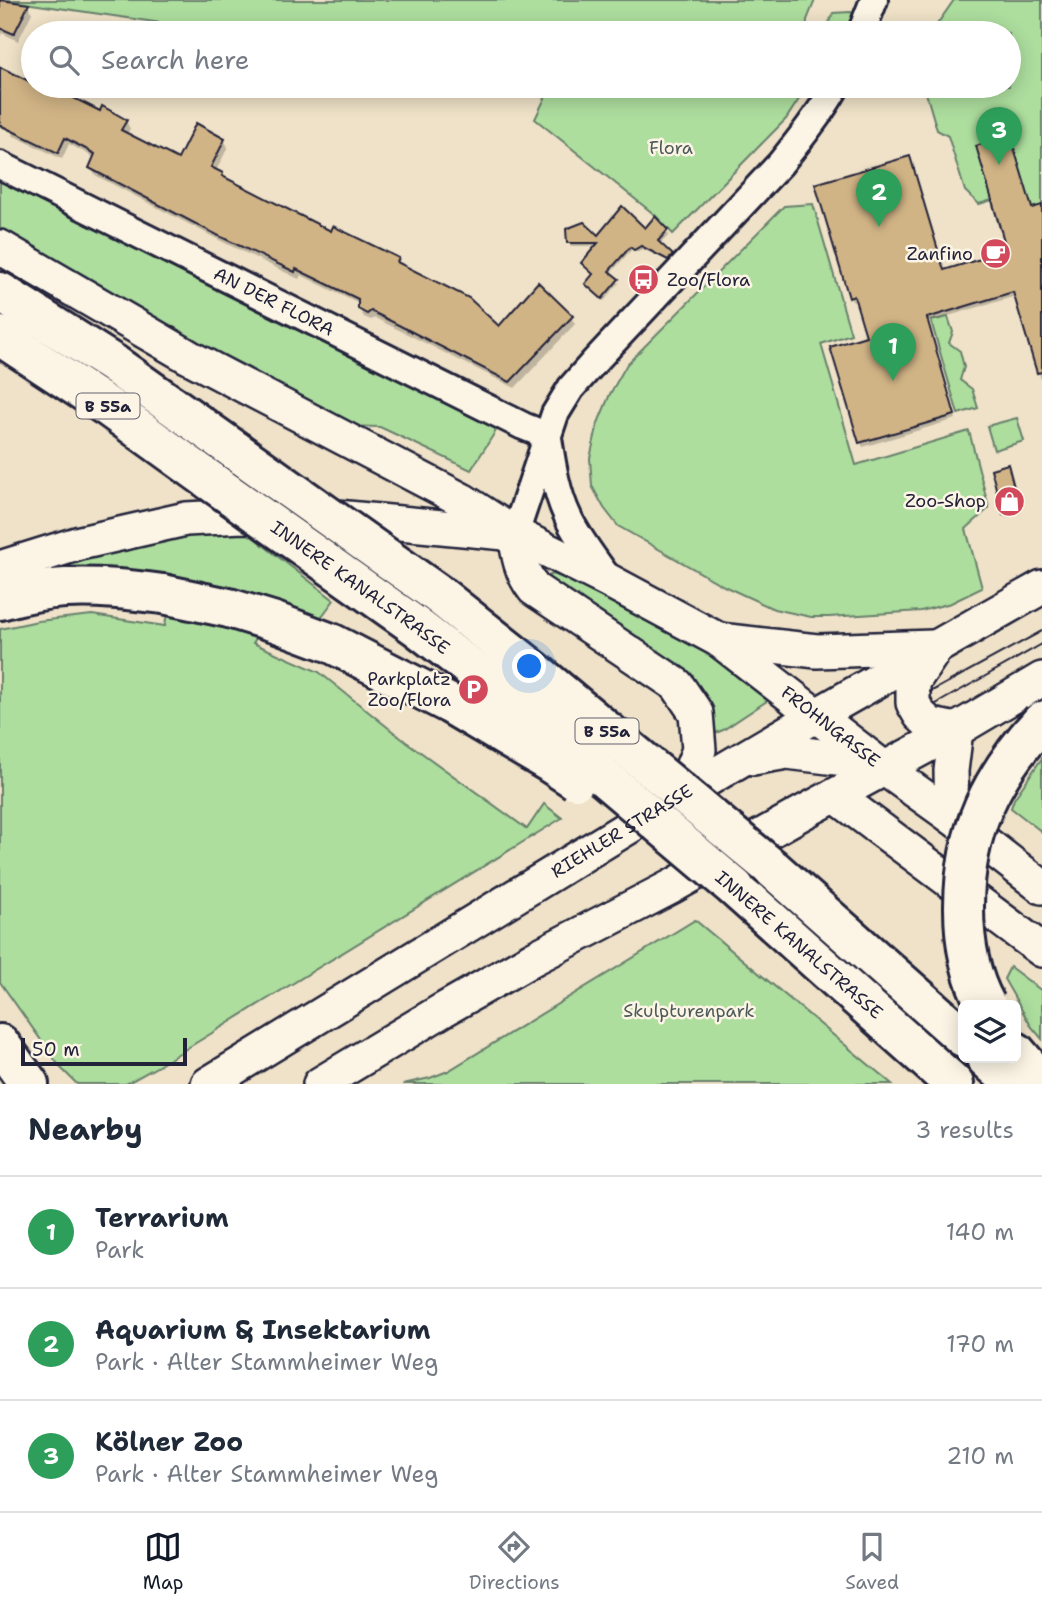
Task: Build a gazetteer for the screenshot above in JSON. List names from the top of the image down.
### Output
{
  "streets": {
    "highway": ["B 55a", "INNERE KANALSTRASSE"],
    "main road": ["FROHNGASSE", "RIEHLER STRASSE"],
    "street": ["AN DER FLORA"]
  },
  "crossings": [
    ["B 55a", "INNERE KANALSTRASSE"],
    ["FROHNGASSE", "RIEHLER STRASSE"]
  ],
  "parks": ["Flora", "Skulpturenpark"],
  "places": {
    "cafe": ["Zanfino"],
    "bus stop": ["Zoo/Flora"],
    "shop": ["Zoo-Shop"],
    "parking": ["Parkplatz Zoo/Flora"]
  },
  "scale_bar": "50 m",
  "page": {
    "search": "Search here",
    "pins": ["3", "2", "1"],
    "scale": "50 m",
    "heading": ["Nearby", "3 results"],
    "list": [
      {
        "mark": "1",
        "name": "Terrarium",
        "note": "Park",
        "value": "140 m"
      },
      {
        "mark": "2",
        "name": "Aquarium & Insektarium",
        "note": "Park · Alter Stammheimer Weg",
        "value": "170 m"
      },
      {
        "mark": "3",
        "name": "Kölner Zoo",
        "note": "Park · Alter Stammheimer Weg",
        "value": "210 m"
      }
    ],
    "nav": ["Map", "Directions", "Saved"]
  }
}
